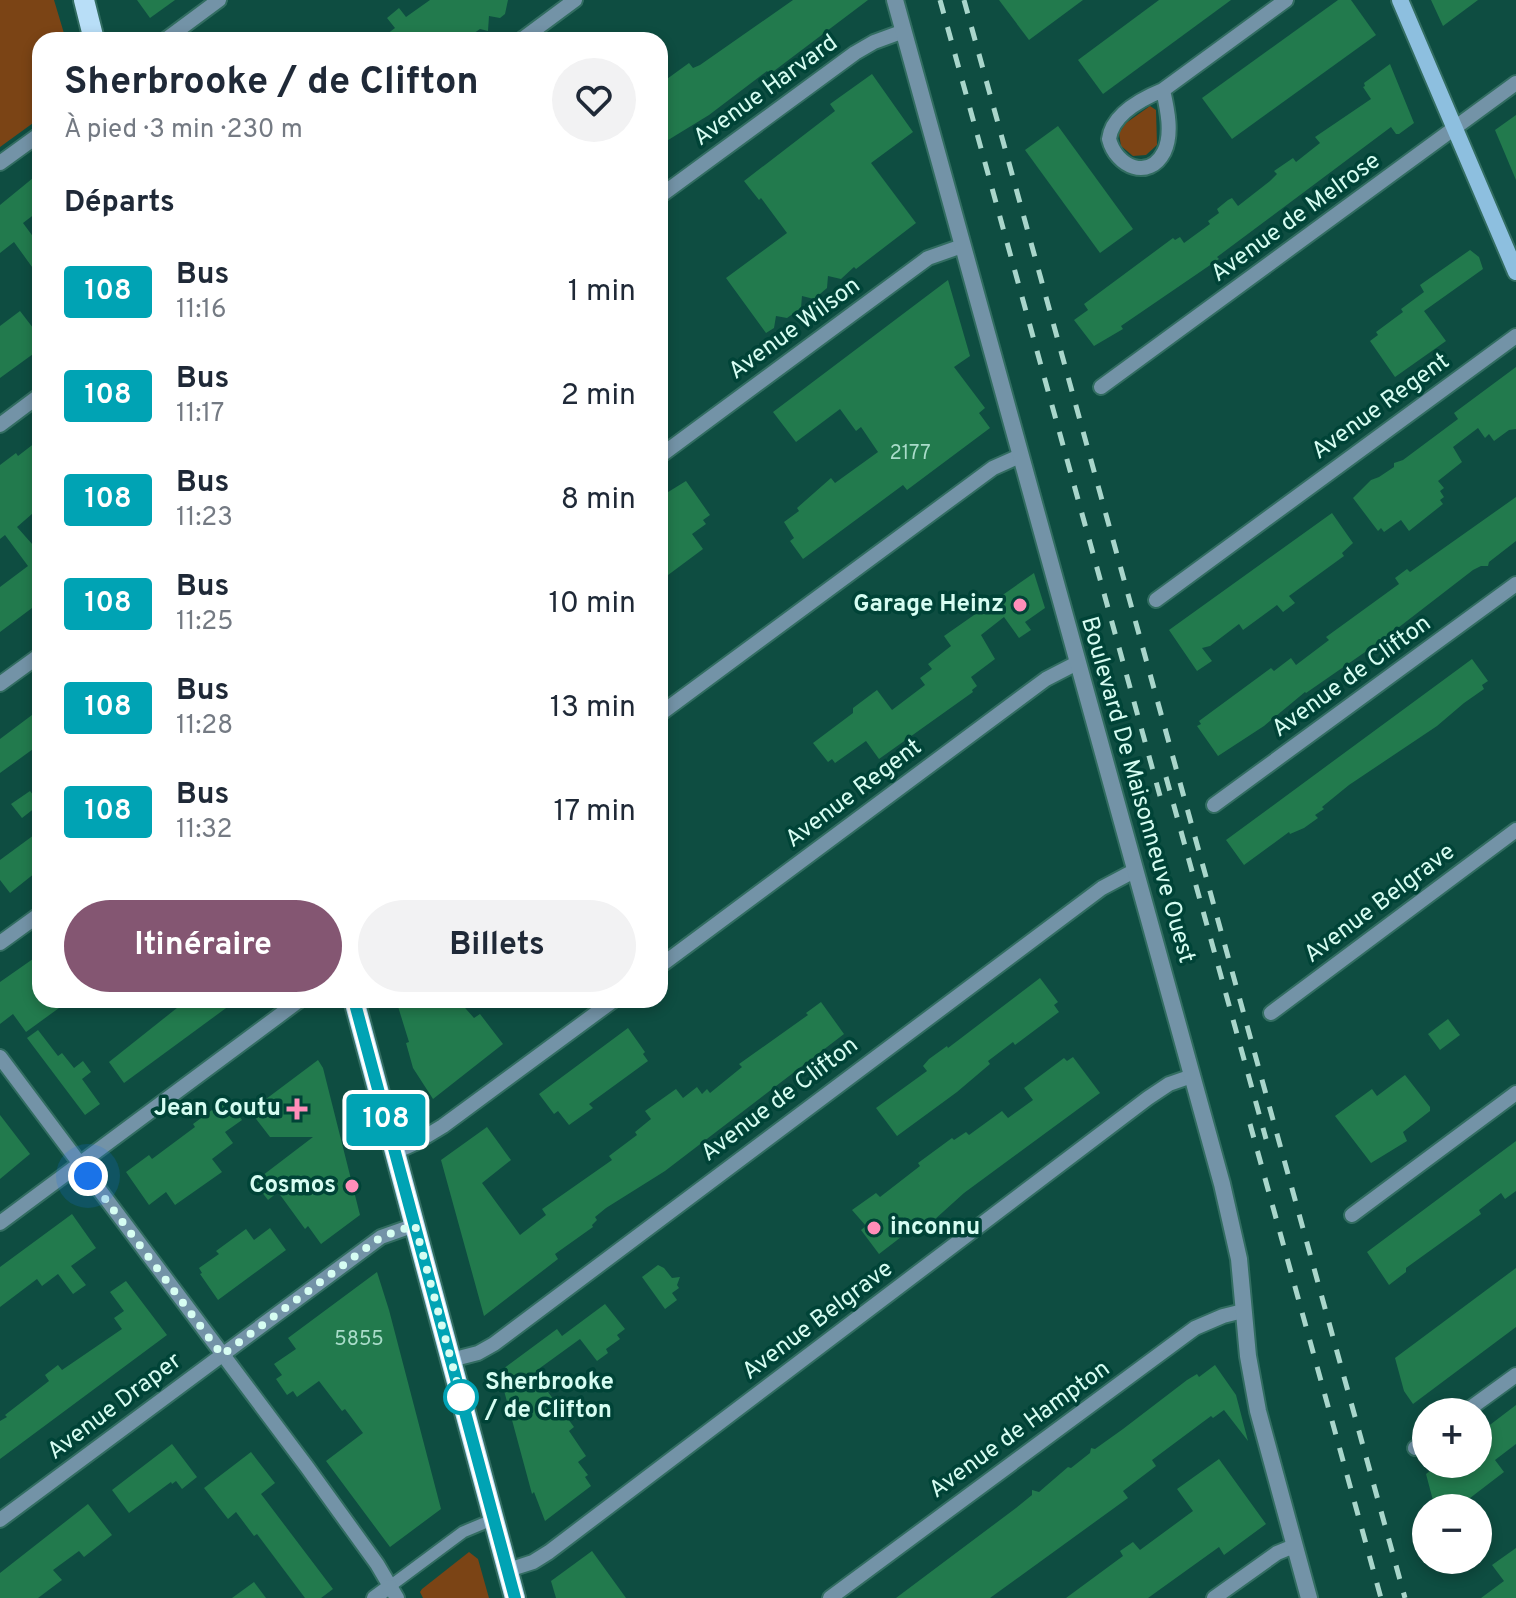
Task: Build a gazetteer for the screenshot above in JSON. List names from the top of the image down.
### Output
{
  "streets": {
    "street": [
      "Avenue Harvard",
      "Avenue de Melrose",
      "Avenue Wilson",
      "Avenue Regent",
      "Avenue de Clifton",
      "Boulevard De Maisonneuve Ouest",
      "Avenue Belgrave",
      "Avenue Draper",
      "Avenue de Hampton"
    ]
  },
  "crossings": [
    ["Avenue Harvard", "Boulevard De Maisonneuve Ouest"],
    ["Avenue Wilson", "Boulevard De Maisonneuve Ouest"],
    ["Avenue Regent", "Boulevard De Maisonneuve Ouest"],
    ["Avenue de Clifton", "Boulevard De Maisonneuve Ouest"],
    ["Boulevard De Maisonneuve Ouest", "Avenue Belgrave"],
    ["Boulevard De Maisonneuve Ouest", "Avenue de Hampton"]
  ],
  "places": {
    "other": [
      "Garage Heinz",
      "Cosmos",
      "inconnu",
      "Sherbrooke / de Clifton"
    ],
    "health": ["Jean Coutu"]
  },
  "lines": ["bus line 108"],
  "house_numbers": ["2177", "5855"],
  "page": {
    "on_map": "108",
    "heading": [
      ["Sherbrooke / de Clifton", "À pied · 3 min · 230 m"],
      "Départs"
    ],
    "list": [
      {
        "mark": "108",
        "name": "Bus",
        "note": "11:16",
        "value": "1 min"
      },
      {
        "mark": "108",
        "name": "Bus",
        "note": "11:17",
        "value": "2 min"
      },
      {
        "mark": "108",
        "name": "Bus",
        "note": "11:23",
        "value": "8 min"
      },
      {
        "mark": "108",
        "name": "Bus",
        "note": "11:25",
        "value": "10 min"
      },
      {
        "mark": "108",
        "name": "Bus",
        "note": "11:28",
        "value": "13 min"
      },
      {
        "mark": "108",
        "name": "Bus",
        "note": "11:32",
        "value": "17 min"
      }
    ],
    "buttons": ["Itinéraire", "Billets"],
    "map_buttons": ["+", "−"]
  }
}
